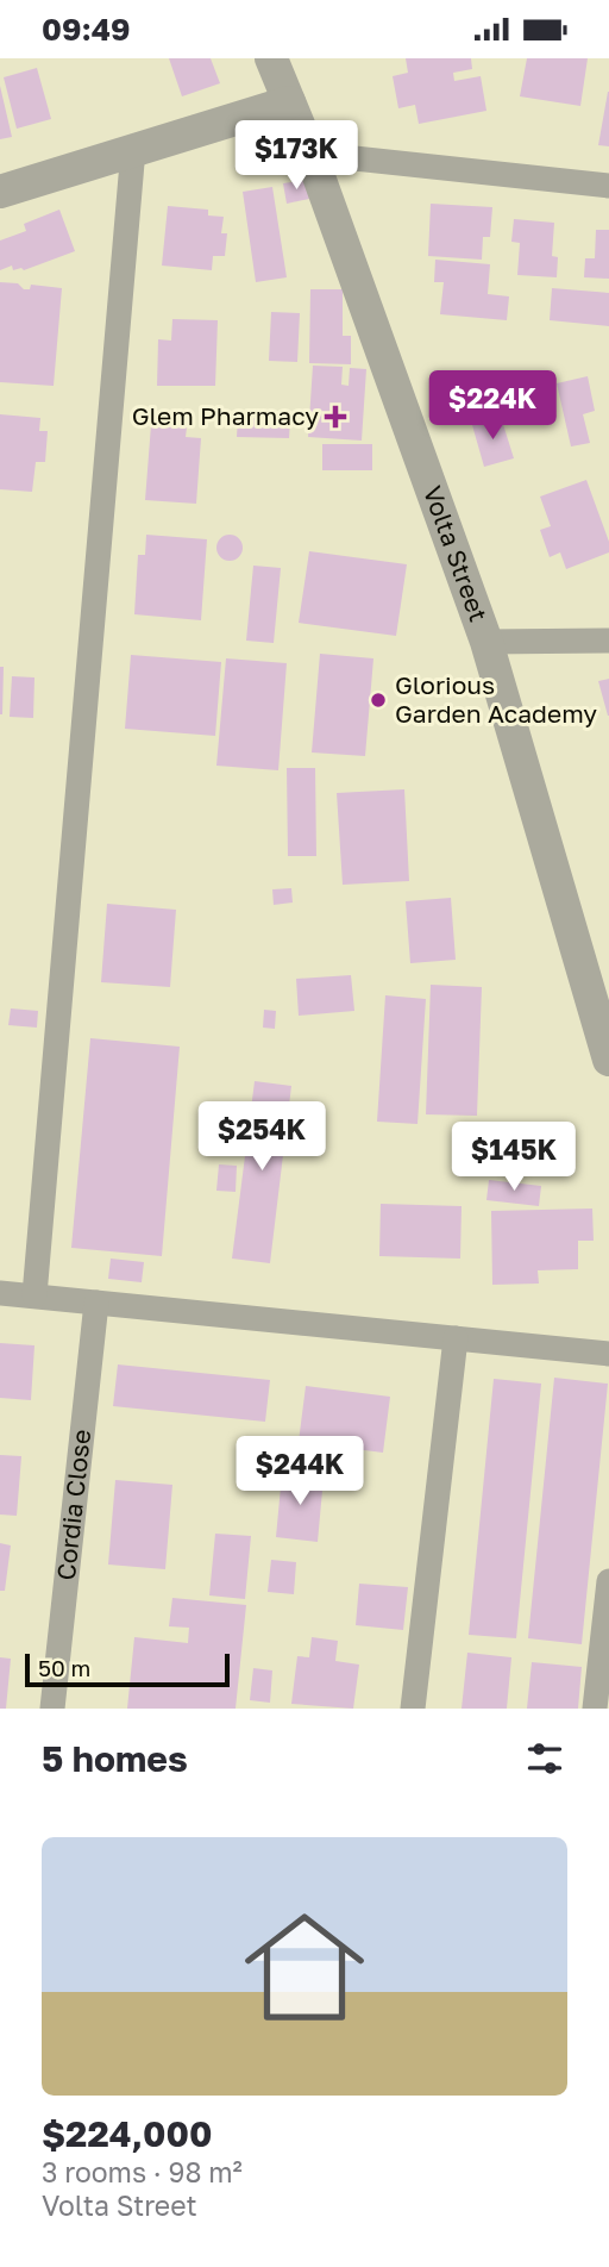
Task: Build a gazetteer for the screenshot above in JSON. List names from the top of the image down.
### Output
{
  "streets": {
    "street": ["Volta Street", "Cordia Close"]
  },
  "places": {
    "health": ["Glem Pharmacy"],
    "other": ["Glorious Garden Academy"]
  },
  "scale_bar": "50 m",
  "page": {
    "status": "09:49",
    "price": [
      "$173K",
      "$224K",
      "$254K",
      "$145K",
      "$244K"
    ],
    "scale": "50 m",
    "heading": "5 homes",
    "list": [
      {
        "name": "$224,000",
        "note": "3 rooms · 98 m² · Volta Street"
      }
    ]
  }
}
